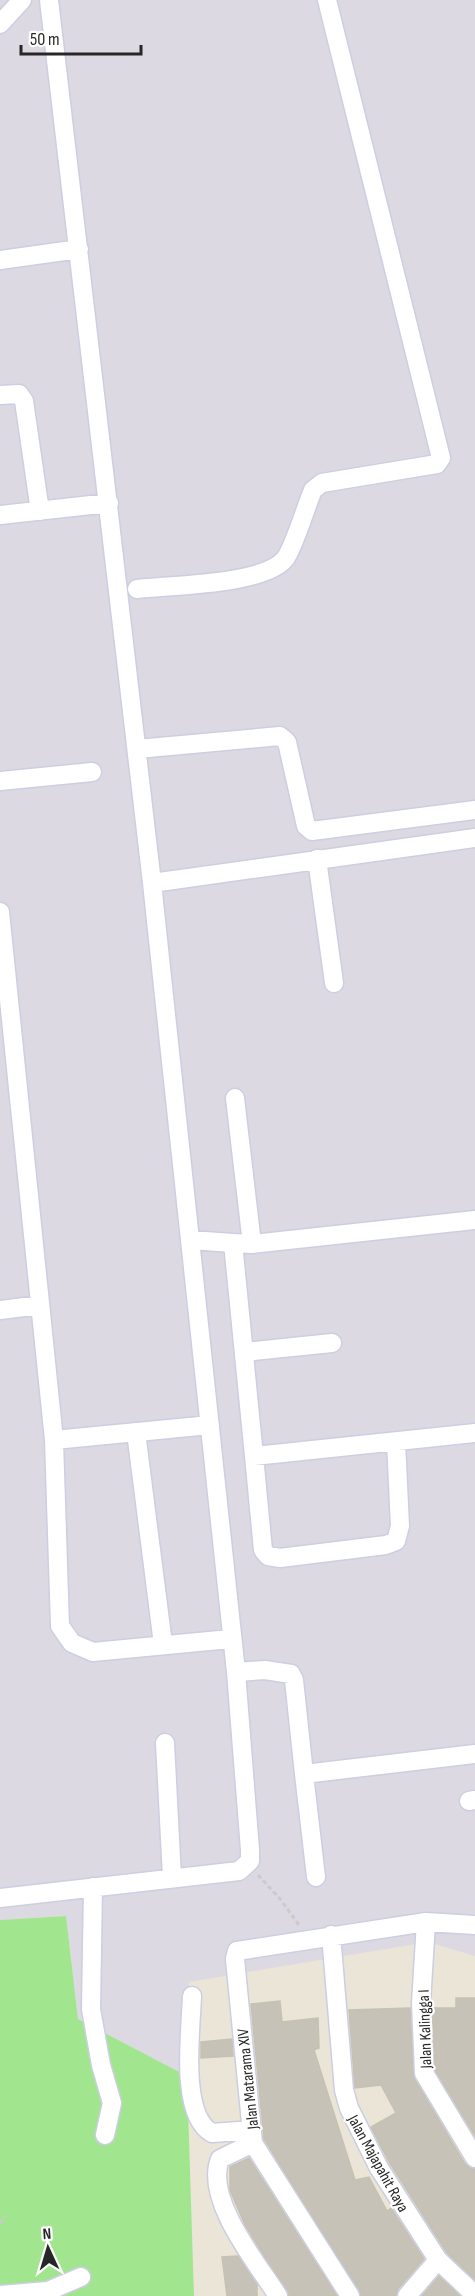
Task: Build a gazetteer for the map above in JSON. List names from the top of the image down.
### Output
{
  "streets": {
    "street": ["Jalan Kalingga I", "Jalan Matarama XIV", "Jalan Majapahit Raya"]
  },
  "scale_bar": "50 m",
  "north": "top"
}
